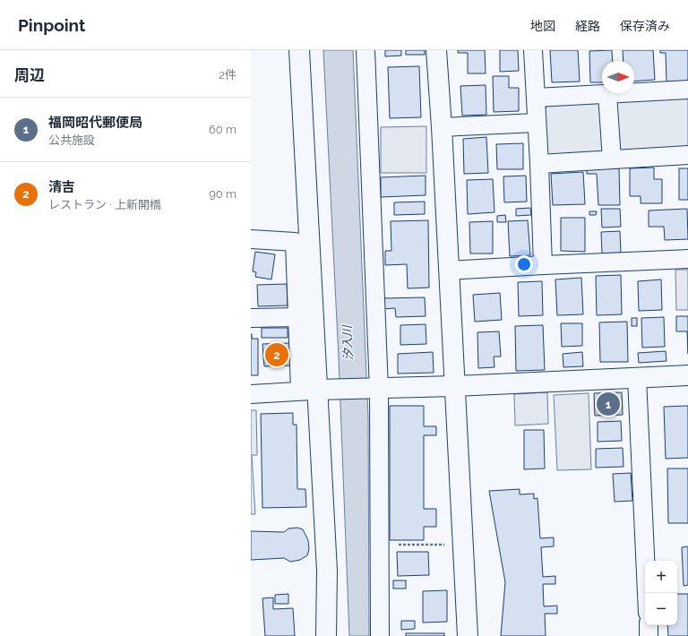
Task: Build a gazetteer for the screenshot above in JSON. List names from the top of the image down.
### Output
{
  "water": ["汐入川"],
  "north": "right",
  "page": {
    "header": "Pinpoint",
    "nav": ["地図", "経路", "保存済み"],
    "heading": ["周辺", "2件"],
    "list": [
      {
        "mark": "1",
        "name": "福岡昭代郵便局",
        "note": "公共施設",
        "value": "60 m"
      },
      {
        "mark": "2",
        "name": "清吉",
        "note": "レストラン · 上新開橋",
        "value": "90 m"
      }
    ],
    "pins": ["2", "1"],
    "map_buttons": ["+", "−"]
  }
}
